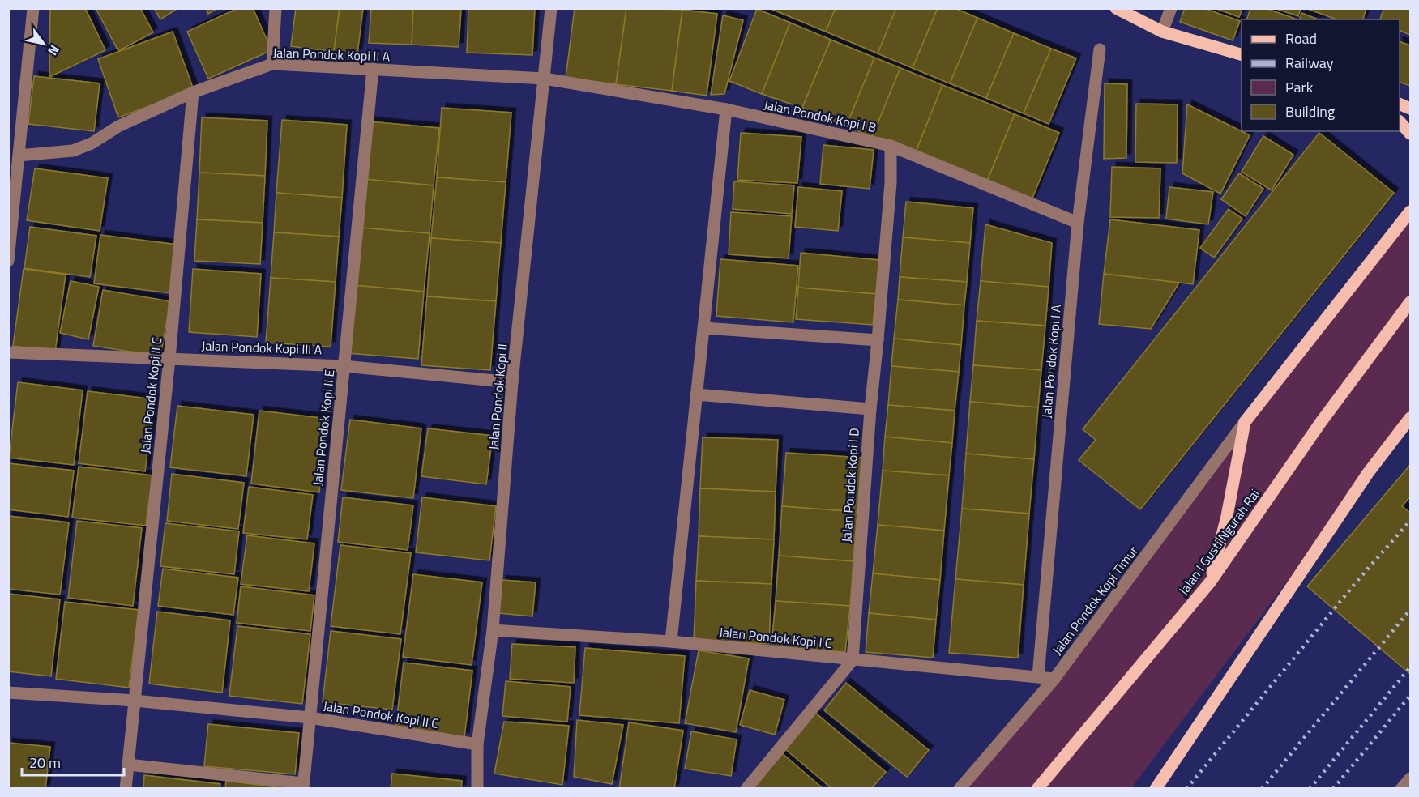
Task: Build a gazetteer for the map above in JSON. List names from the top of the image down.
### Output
{
  "streets": {
    "main road": ["Jalan I Gusti Ngurah Rai"],
    "street": [
      "Jalan Pondok Kopi II A",
      "Jalan Pondok Kopi I B",
      "Jalan Pondok Kopi III A",
      "Jalan Pondok Kopi I A",
      "Jalan Pondok Kopi II C",
      "Jalan Pondok Kopi II",
      "Jalan Pondok Kopi II E",
      "Jalan Pondok Kopi I D",
      "Jalan Pondok Kopi Timur",
      "Jalan Pondok Kopi I C"
    ]
  },
  "crossings": [
    ["Jalan Pondok Kopi II A", "Jalan Pondok Kopi I B"],
    ["Jalan Pondok Kopi II A", "Jalan Pondok Kopi II C"],
    ["Jalan Pondok Kopi II A", "Jalan Pondok Kopi II"],
    ["Jalan Pondok Kopi II A", "Jalan Pondok Kopi II E"],
    ["Jalan Pondok Kopi I B", "Jalan Pondok Kopi I A"],
    ["Jalan Pondok Kopi I B", "Jalan Pondok Kopi II"],
    ["Jalan Pondok Kopi I B", "Jalan Pondok Kopi I D"],
    ["Jalan Pondok Kopi III A", "Jalan Pondok Kopi II C"],
    ["Jalan Pondok Kopi III A", "Jalan Pondok Kopi II"],
    ["Jalan Pondok Kopi III A", "Jalan Pondok Kopi II E"],
    ["Jalan Pondok Kopi I A", "Jalan Pondok Kopi I C"],
    ["Jalan Pondok Kopi II C", "Jalan Pondok Kopi II"],
    ["Jalan Pondok Kopi II C", "Jalan Pondok Kopi II E"],
    ["Jalan Pondok Kopi II", "Jalan Pondok Kopi I C"],
    ["Jalan Pondok Kopi I D", "Jalan Pondok Kopi I C"],
    ["Jalan Pondok Kopi Timur", "Jalan Pondok Kopi I C"]
  ],
  "legend": [
    "Road",
    "Railway",
    "Park",
    "Building"
  ],
  "scale_bar": "20 m",
  "north": "bottom right"
}
